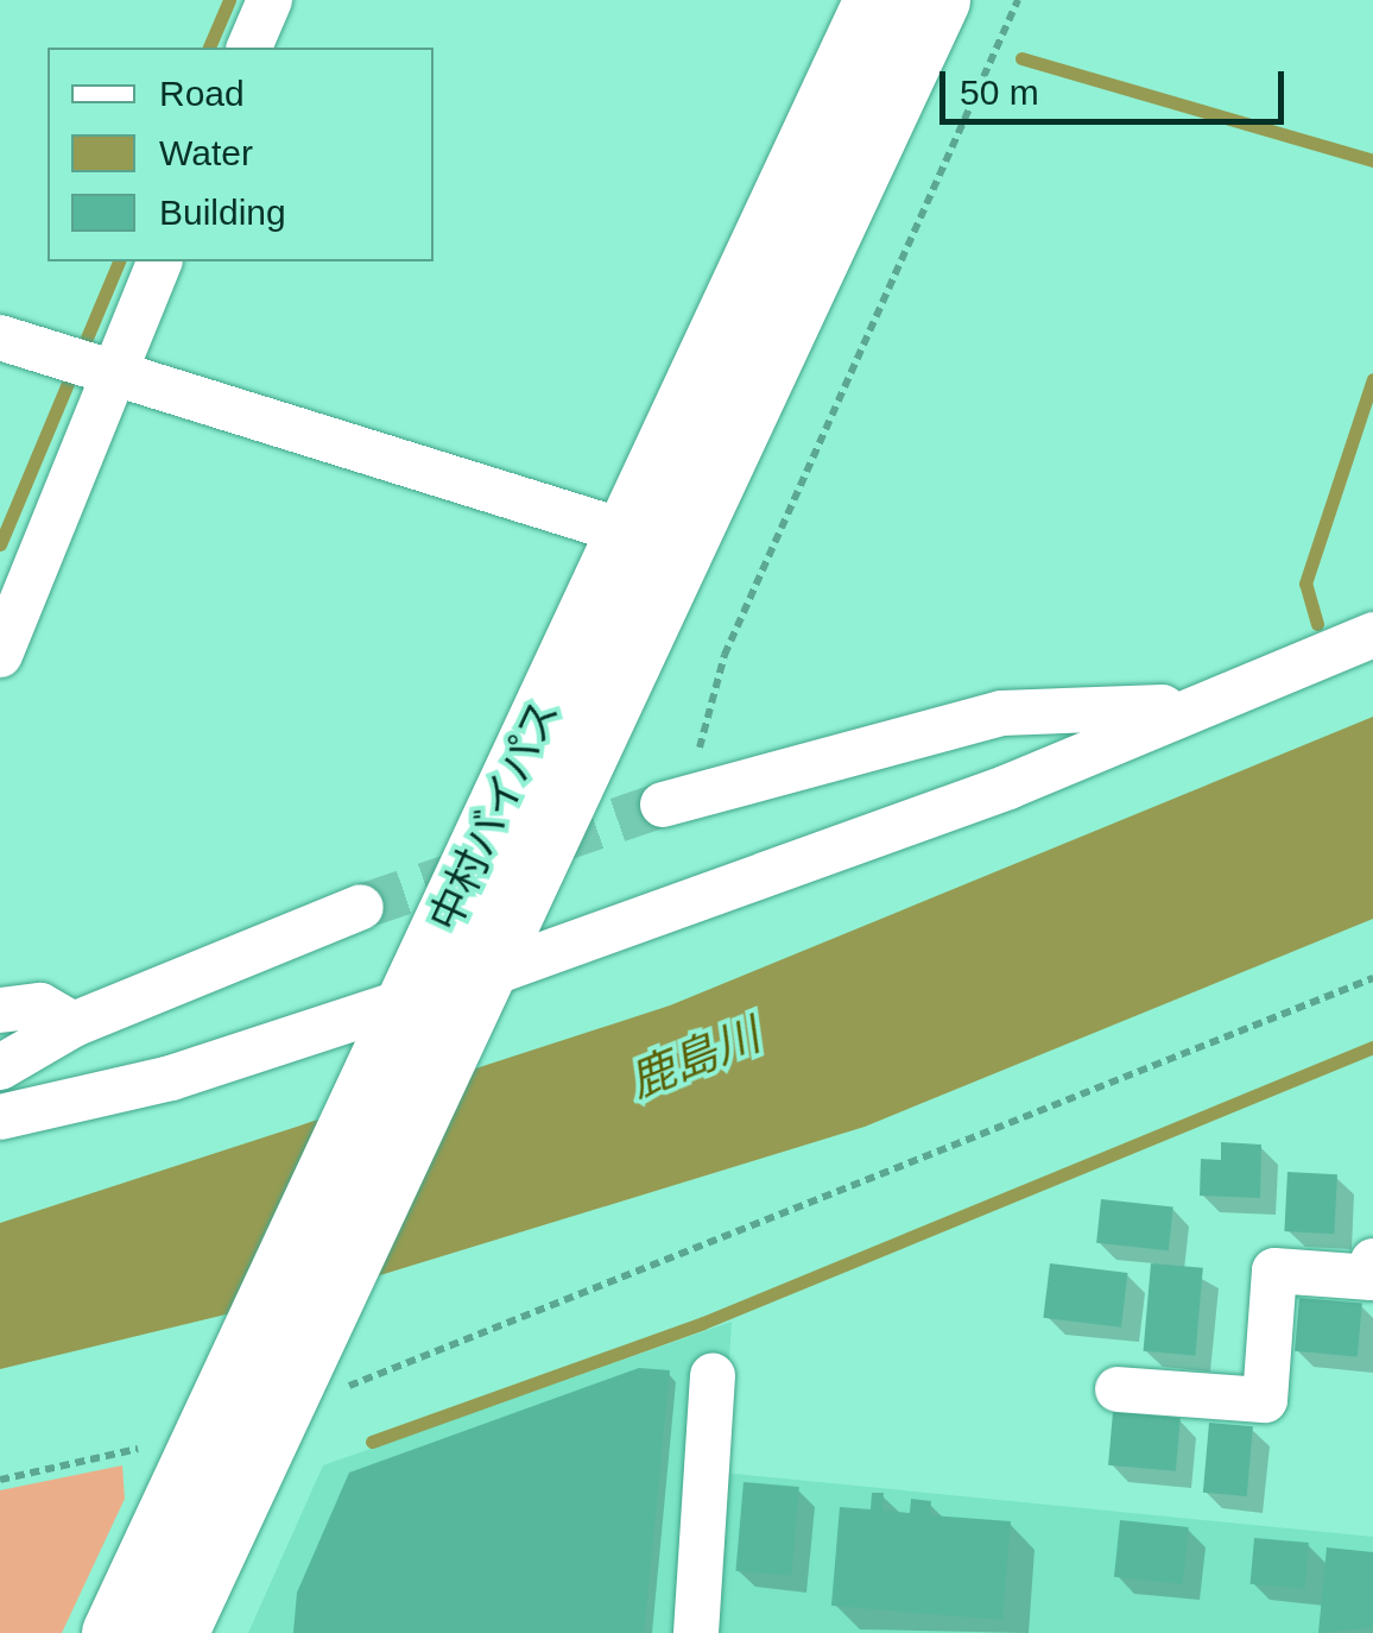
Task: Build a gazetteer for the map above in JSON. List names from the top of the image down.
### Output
{
  "streets": {
    "highway": ["中村バイパス"]
  },
  "water": ["鹿島川"],
  "legend": ["Road", "Water", "Building"],
  "scale_bar": "50 m"
}
